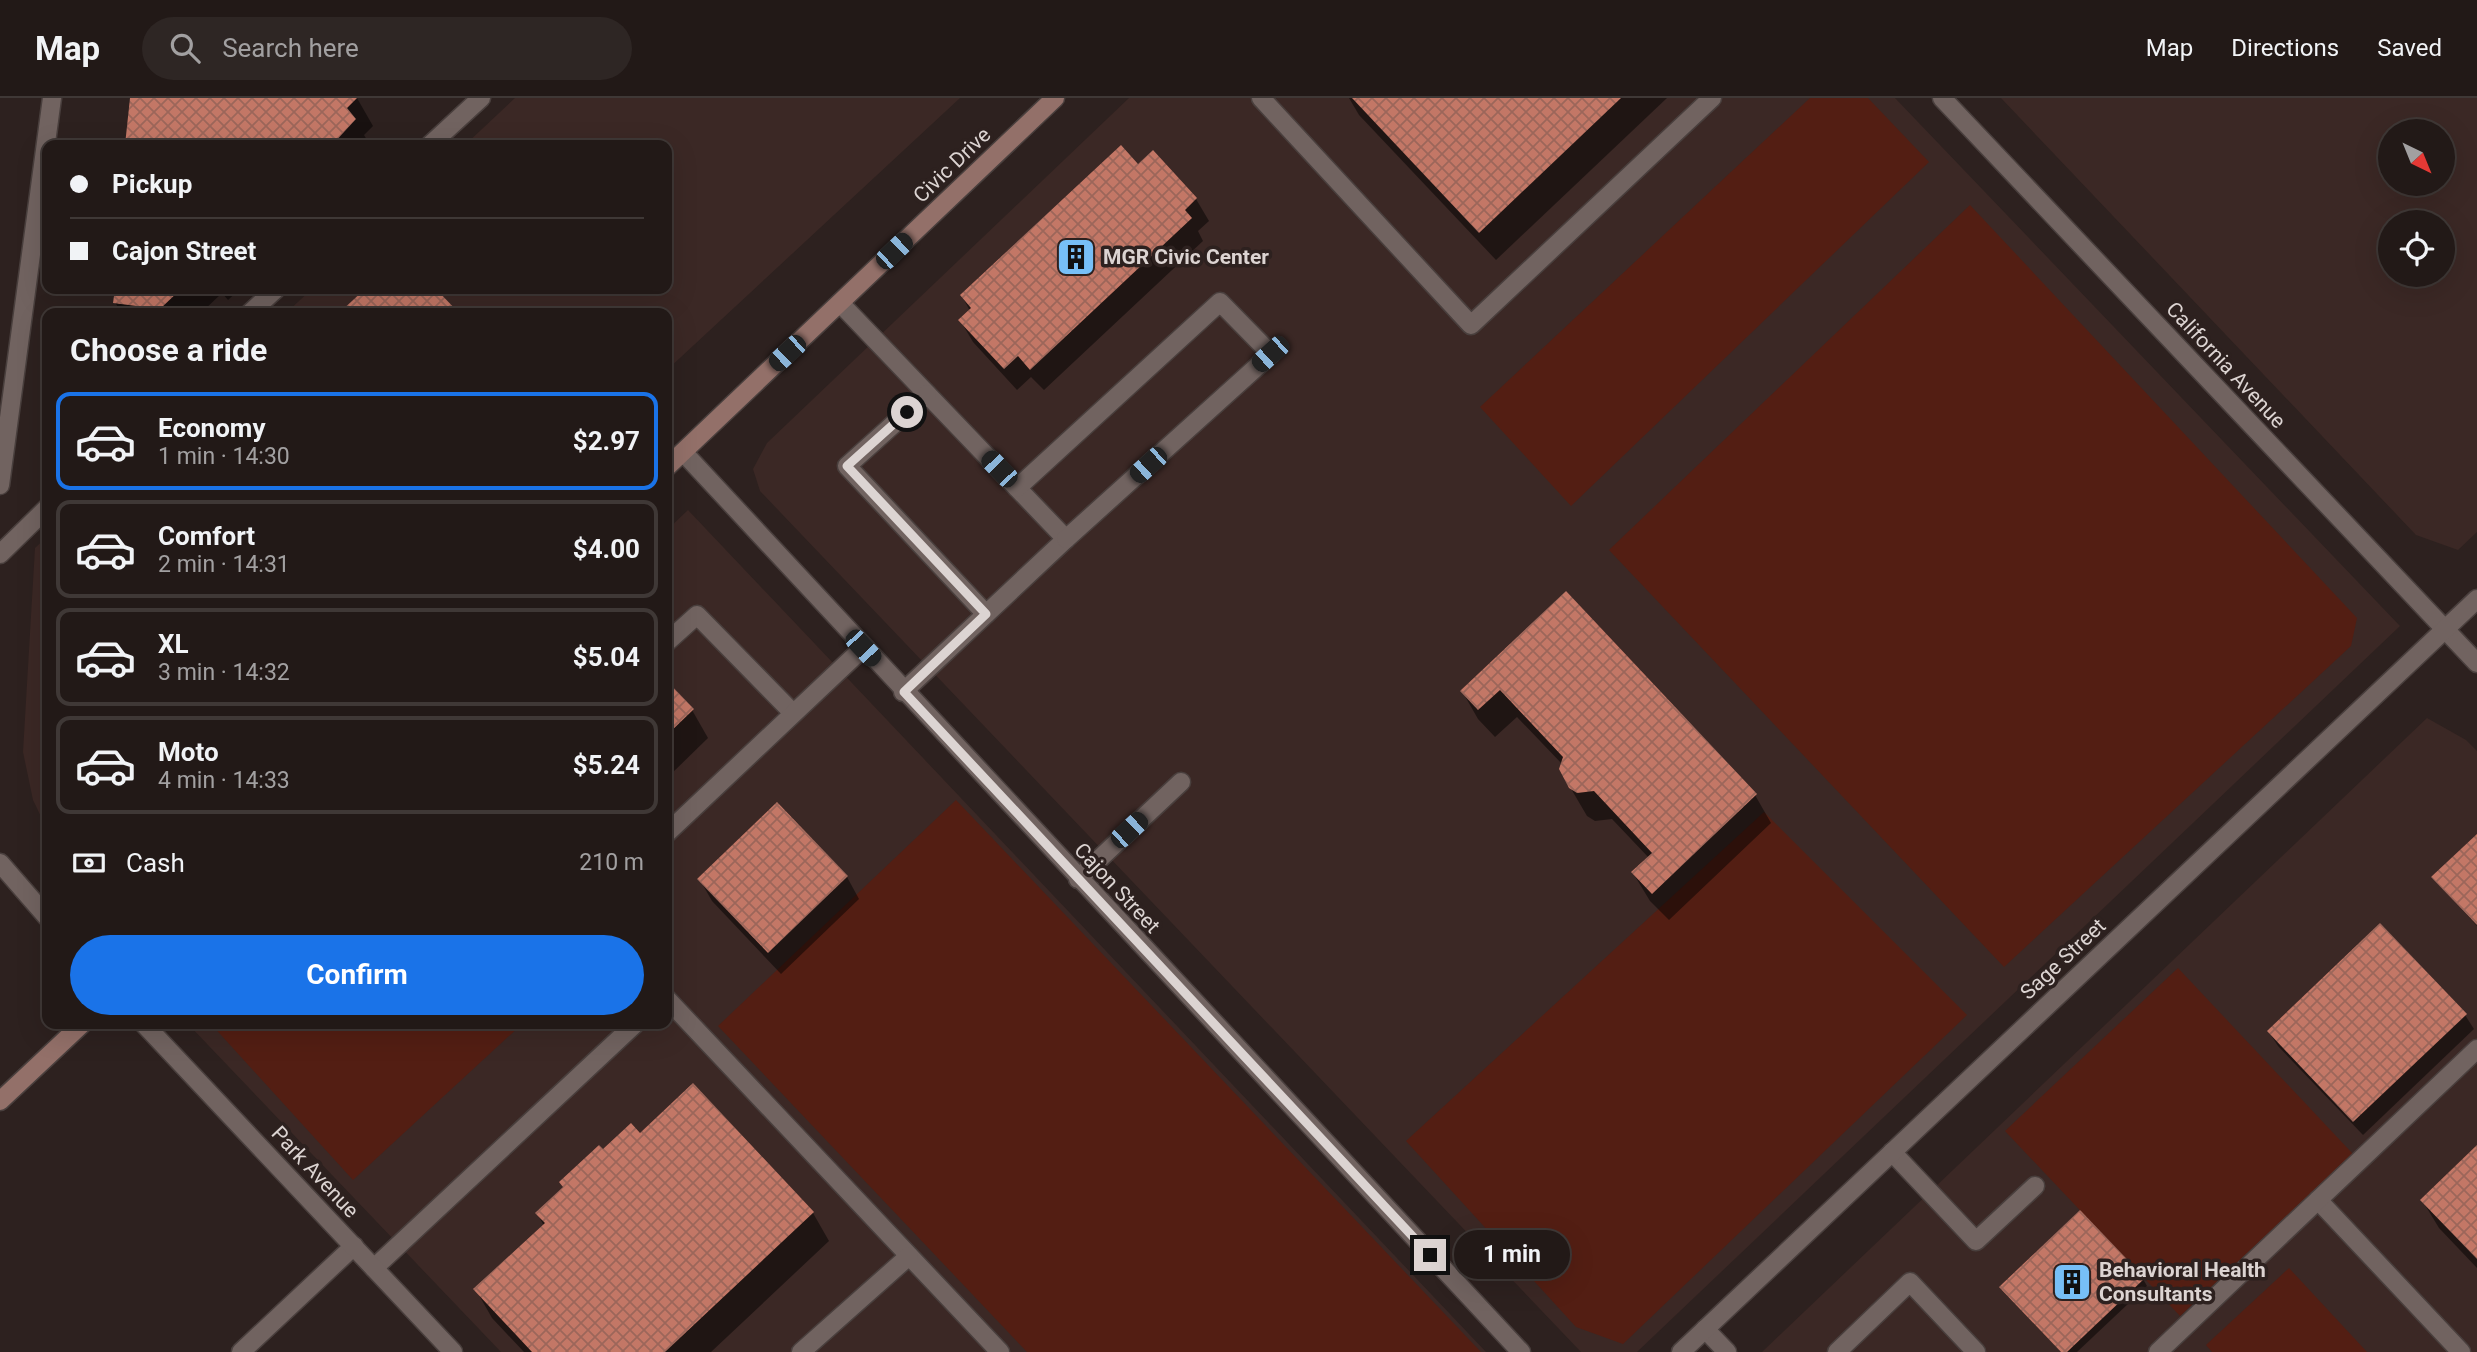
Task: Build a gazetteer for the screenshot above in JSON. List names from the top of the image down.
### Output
{
  "streets": {
    "street": [
      "Civic Drive",
      "California Avenue",
      "Cajon Street",
      "Sage Street",
      "Park Avenue"
    ]
  },
  "crossings": [
    ["Civic Drive", "Cajon Street"],
    ["California Avenue", "Sage Street"]
  ],
  "places": {
    "building": ["MGR Civic Center", "Behavioral Health Consultants"]
  },
  "north": "bottom right",
  "page": {
    "header": "Map",
    "search": "Search here",
    "nav": ["Map", "Directions", "Saved"],
    "banner": ["Pickup", "Cajon Street"],
    "heading": "Choose a ride",
    "list": [
      {
        "name": "Economy",
        "note": "1 min · 14:30",
        "value": "$2.97"
      },
      {
        "name": "Comfort",
        "note": "2 min · 14:31",
        "value": "$4.00"
      },
      {
        "name": "XL",
        "note": "3 min · 14:32",
        "value": "$5.04"
      },
      {
        "name": "Moto",
        "note": "4 min · 14:33",
        "value": "$5.24"
      }
    ],
    "pay": ["Cash", "210 m"],
    "buttons": "Confirm",
    "bubble": "1 min"
  }
}
